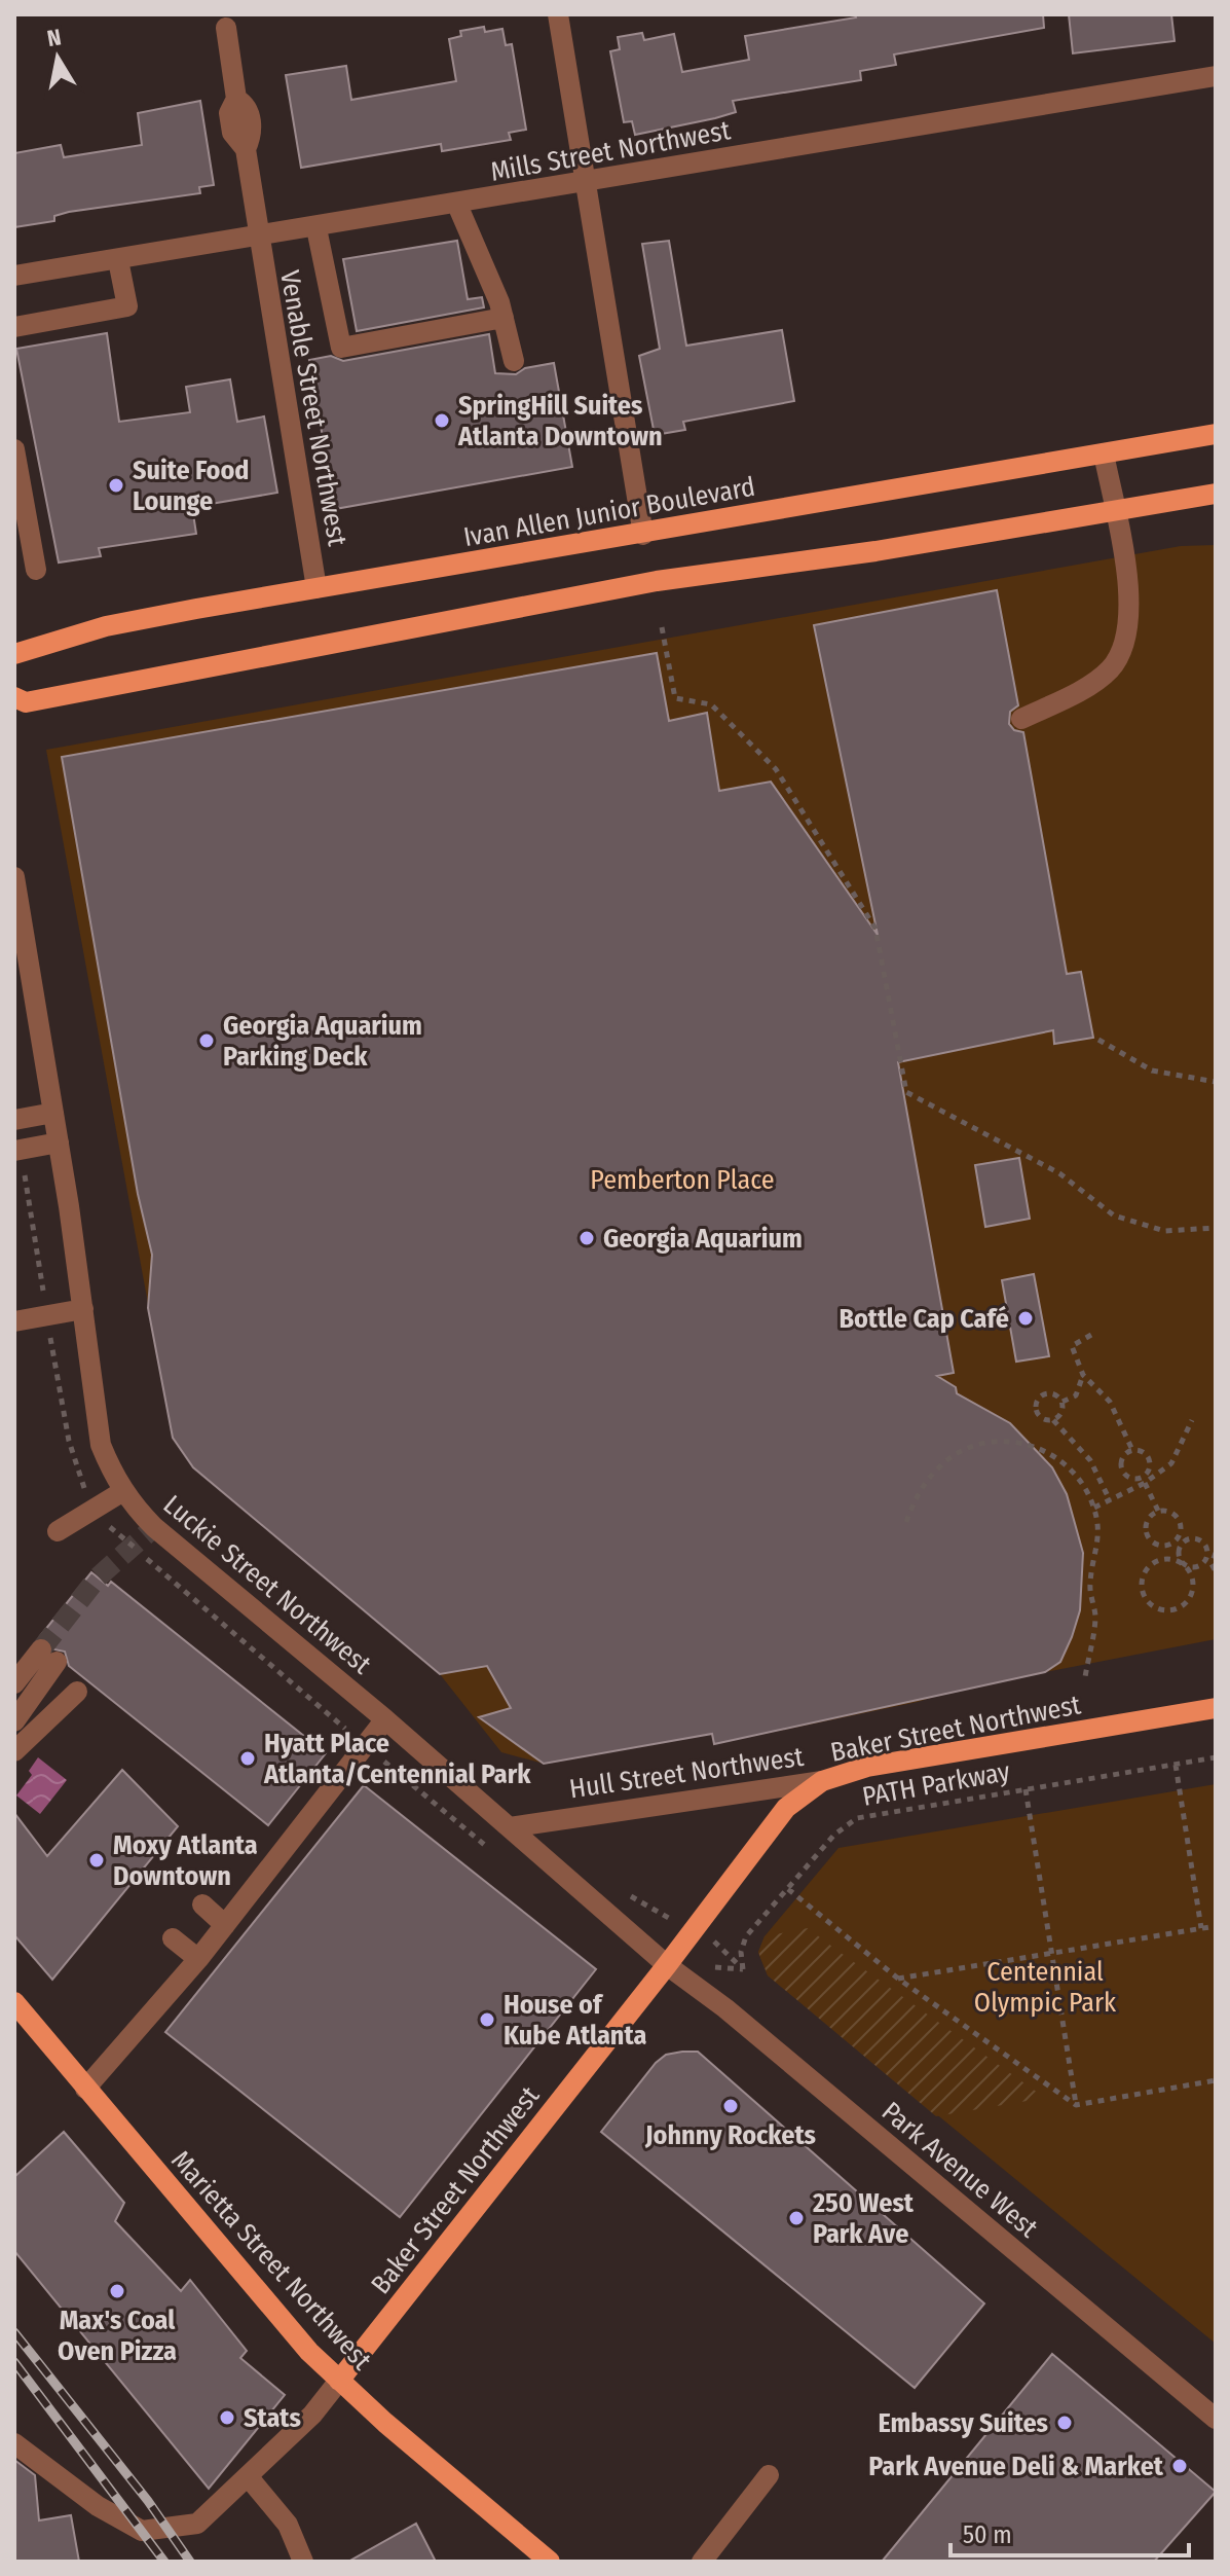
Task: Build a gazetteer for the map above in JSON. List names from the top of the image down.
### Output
{
  "streets": {
    "main road": ["Ivan Allen Junior Boulevard", "Baker Street Northwest", "Marietta Street Northwest"],
    "street": [
      "Mills Street Northwest",
      "Venable Street Northwest",
      "Luckie Street Northwest",
      "Hull Street Northwest",
      "Park Avenue West"
    ],
    "path": ["PATH Parkway"]
  },
  "crossings": [
    ["Mills Street Northwest", "Venable Street Northwest"],
    ["Venable Street Northwest", "Ivan Allen Junior Boulevard"],
    ["Luckie Street Northwest", "Baker Street Northwest"],
    ["Luckie Street Northwest", "Hull Street Northwest"],
    ["Luckie Street Northwest", "Park Avenue West"],
    ["Baker Street Northwest", "Hull Street Northwest"],
    ["Baker Street Northwest", "Park Avenue West"],
    ["Baker Street Northwest", "Marietta Street Northwest"]
  ],
  "parks": ["Pemberton Place", "Centennial Olympic Park"],
  "places": [
    "SpringHill Suites Atlanta Downtown",
    "Suite Food Lounge",
    "Georgia Aquarium Parking Deck",
    "Georgia Aquarium",
    "Bottle Cap Café",
    "Hyatt Place Atlanta/Centennial Park",
    "Moxy Atlanta Downtown",
    "House of Kube Atlanta",
    "Johnny Rockets",
    "250 West Park Ave",
    "Max's Coal Oven Pizza",
    "Stats",
    "Embassy Suites",
    "Park Avenue Deli & Market"
  ],
  "scale_bar": "50 m",
  "north": "top"
}
